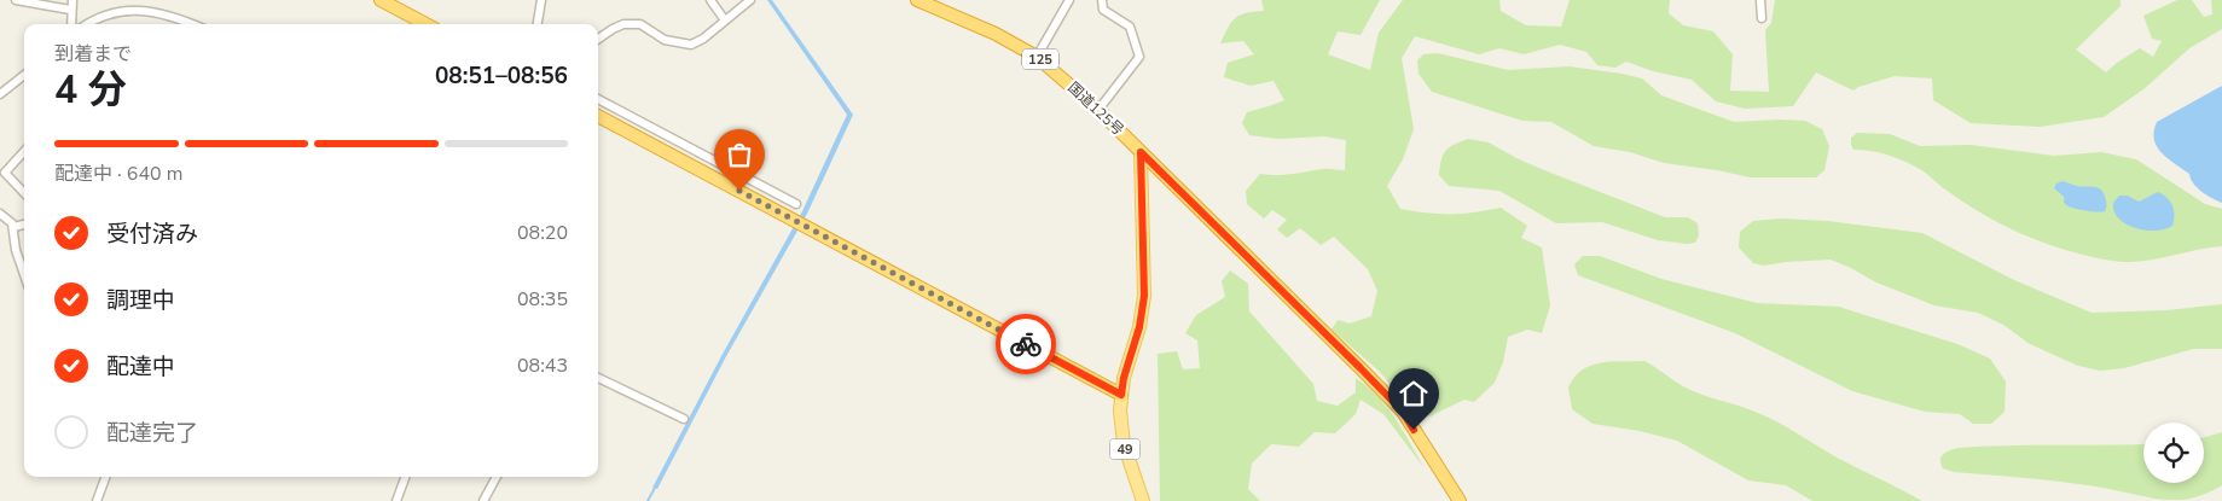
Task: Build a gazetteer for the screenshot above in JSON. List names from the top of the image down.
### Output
{
  "streets": {
    "highway": ["125", "国道125号"],
    "main road": ["49"]
  },
  "crossings": [
    ["国道125号", "49"]
  ],
  "page": {
    "heading": ["4 分", "到着まで", "08:51–08:56"],
    "bar": "配達中 · 640 m",
    "list": [
      ["受付済み", "08:20"],
      ["調理中", "08:35"],
      ["配達中", "08:43"],
      "配達完了"
    ]
  }
}
